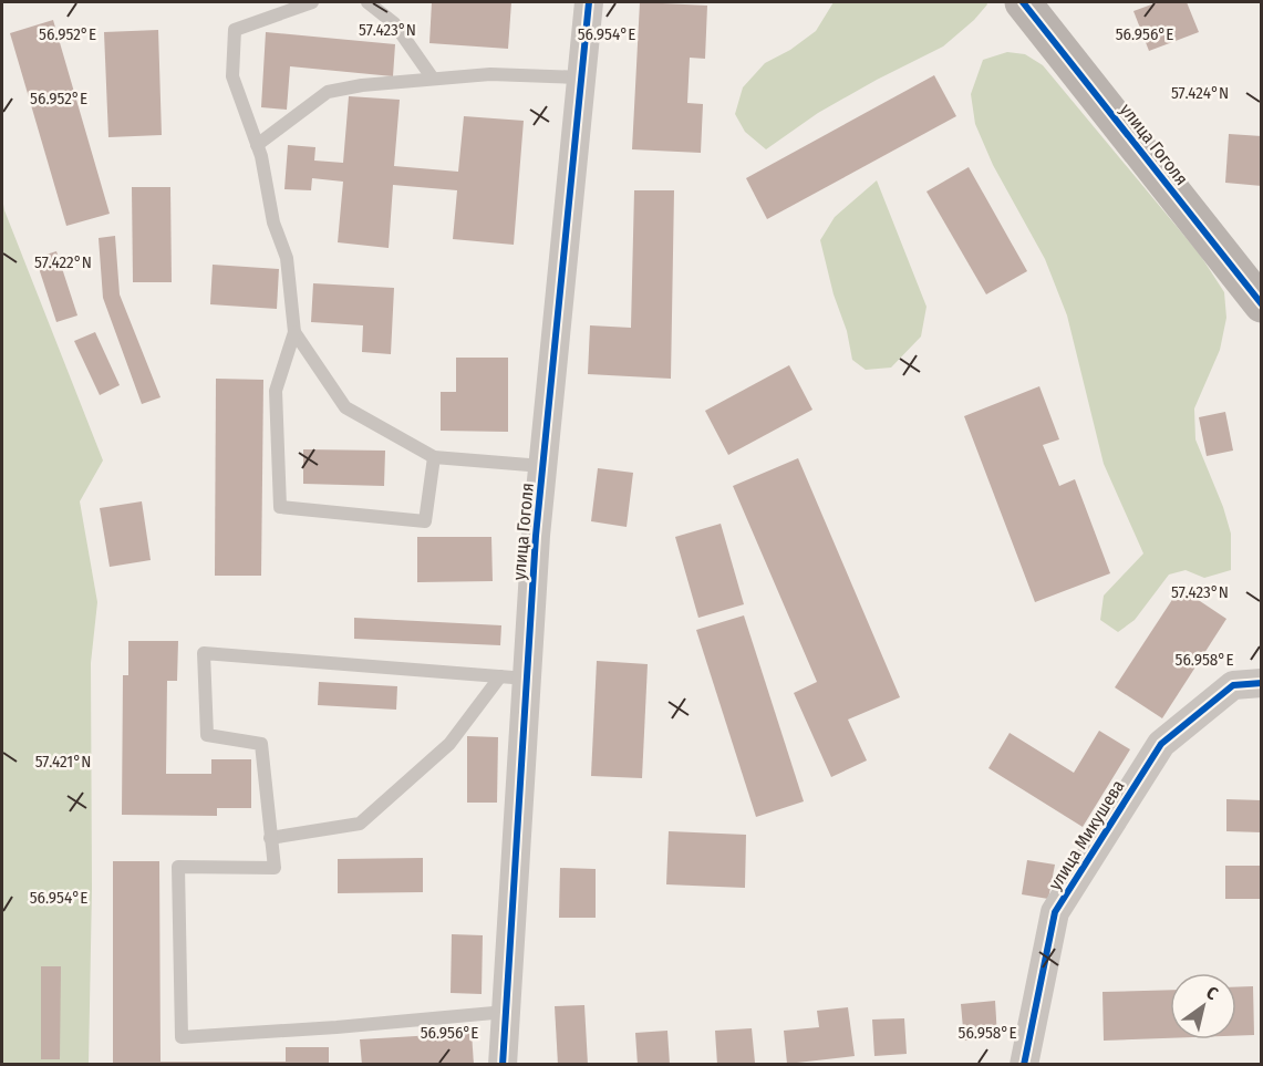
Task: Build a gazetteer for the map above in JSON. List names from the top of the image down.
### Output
{
  "streets": {
    "street": ["улица Гоголя", "улица Микушева"]
  },
  "north": "top right",
  "coordinates": [
    "57.423°N",
    "56.954°E",
    "56.956°E",
    "56.952°E",
    "57.424°N",
    "57.422°N",
    "56.958°E",
    "57.421°N"
  ]
}
